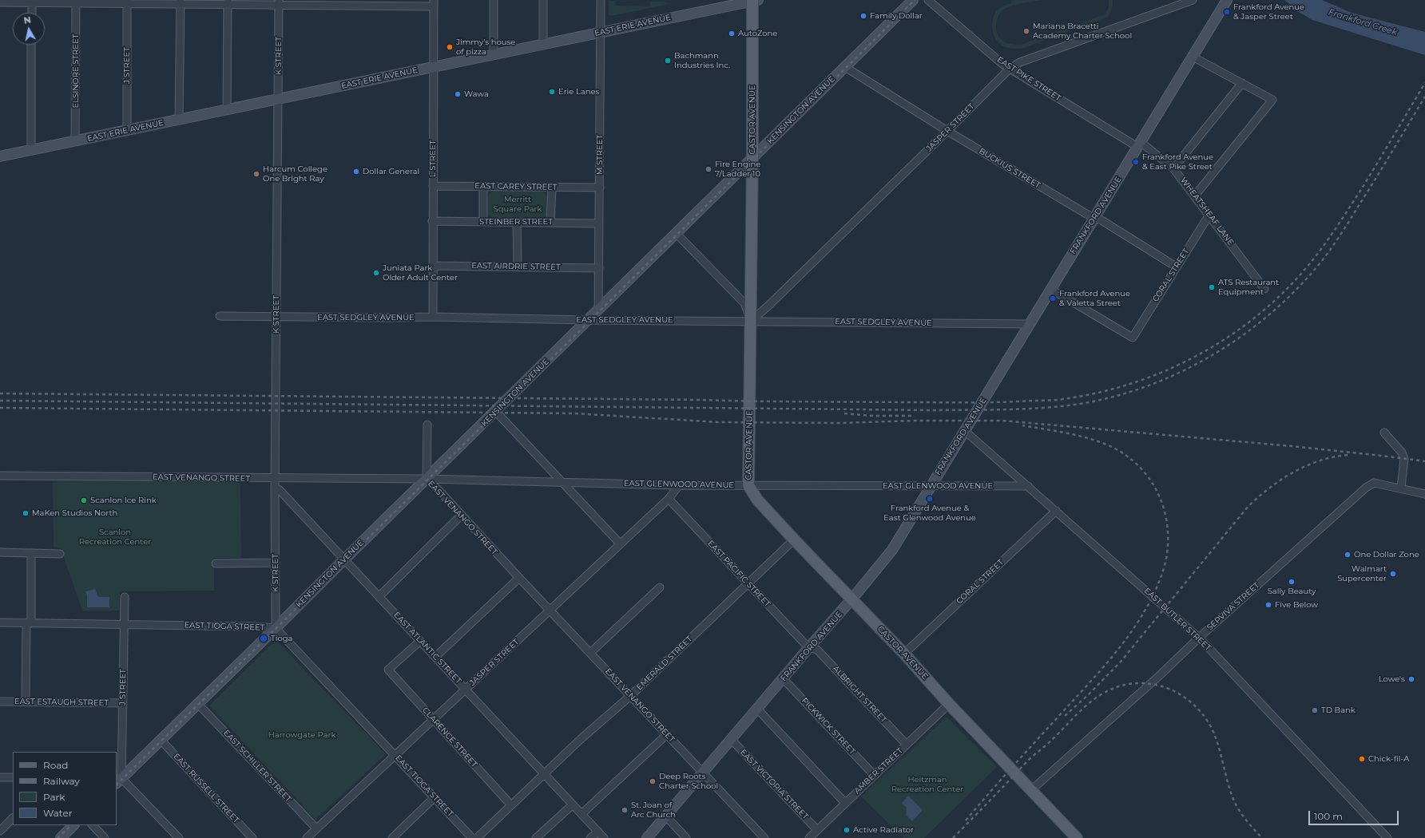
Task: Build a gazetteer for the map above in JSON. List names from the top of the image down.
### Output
{
  "streets": {
    "main road": [
      "EAST ERIE AVENUE",
      "KENSINGTON AVENUE",
      "CASTOR AVENUE",
      "FRANKFORD AVENUE"
    ],
    "street": [
      "K STREET",
      "J STREET",
      "ELSINORE STREET",
      "EAST PIKE STREET",
      "JASPER STREET",
      "M STREET",
      "L STREET",
      "BUCKIUS STREET",
      "EAST CAREY STREET",
      "WHEATSHEAF LANE",
      "STEINBER STREET",
      "EAST AIRDRIE STREET",
      "CORAL STREET",
      "EAST SEDGLEY AVENUE",
      "EAST VENANGO STREET",
      "EAST GLENWOOD AVENUE",
      "EAST PACIFIC STREET",
      "SEPVIVA STREET",
      "EAST BUTLER STREET",
      "EAST TIOGA STREET",
      "EAST ATLANTIC STREET",
      "EMERALD STREET",
      "ALBRIGHT STREET",
      "EAST ESTAUGH STREET",
      "PICKWICK STREET",
      "CLARENCE STREET",
      "EAST SCHILLER STREET",
      "AMBER STREET",
      "EAST VICTORIA STREET",
      "EAST RUSSELL STREET"
    ]
  },
  "crossings": [
    ["EAST ERIE AVENUE", "K STREET"],
    ["EAST ERIE AVENUE", "J STREET"],
    ["EAST ERIE AVENUE", "ELSINORE STREET"],
    ["EAST ERIE AVENUE", "CASTOR AVENUE"],
    ["EAST ERIE AVENUE", "M STREET"],
    ["EAST ERIE AVENUE", "L STREET"],
    ["K STREET", "KENSINGTON AVENUE"],
    ["K STREET", "EAST SEDGLEY AVENUE"],
    ["K STREET", "EAST VENANGO STREET"],
    ["K STREET", "EAST TIOGA STREET"],
    ["K STREET", "EAST ATLANTIC STREET"],
    ["J STREET", "KENSINGTON AVENUE"],
    ["J STREET", "EAST TIOGA STREET"],
    ["J STREET", "EAST ESTAUGH STREET"],
    ["EAST PIKE STREET", "JASPER STREET"],
    ["EAST PIKE STREET", "WHEATSHEAF LANE"],
    ["EAST PIKE STREET", "FRANKFORD AVENUE"],
    ["KENSINGTON AVENUE", "CASTOR AVENUE"],
    ["KENSINGTON AVENUE", "M STREET"],
    ["KENSINGTON AVENUE", "BUCKIUS STREET"],
    ["KENSINGTON AVENUE", "EAST SEDGLEY AVENUE"],
    ["KENSINGTON AVENUE", "EAST VENANGO STREET"],
    ["KENSINGTON AVENUE", "EAST GLENWOOD AVENUE"],
    ["KENSINGTON AVENUE", "EAST TIOGA STREET"],
    ["KENSINGTON AVENUE", "EAST ATLANTIC STREET"],
    ["KENSINGTON AVENUE", "EAST SCHILLER STREET"],
    ["KENSINGTON AVENUE", "EAST RUSSELL STREET"],
    ["CASTOR AVENUE", "JASPER STREET"],
    ["CASTOR AVENUE", "FRANKFORD AVENUE"],
    ["CASTOR AVENUE", "CORAL STREET"],
    ["CASTOR AVENUE", "EAST SEDGLEY AVENUE"],
    ["CASTOR AVENUE", "EAST GLENWOOD AVENUE"],
    ["CASTOR AVENUE", "SEPVIVA STREET"],
    ["CASTOR AVENUE", "EMERALD STREET"],
    ["CASTOR AVENUE", "AMBER STREET"],
    ["JASPER STREET", "BUCKIUS STREET"],
    ["JASPER STREET", "EAST SEDGLEY AVENUE"],
    ["JASPER STREET", "EAST VENANGO STREET"],
    ["JASPER STREET", "EAST GLENWOOD AVENUE"],
    ["JASPER STREET", "EAST PACIFIC STREET"],
    ["JASPER STREET", "EAST TIOGA STREET"],
    ["JASPER STREET", "EAST ATLANTIC STREET"],
    ["JASPER STREET", "CLARENCE STREET"],
    ["JASPER STREET", "EAST SCHILLER STREET"],
    ["M STREET", "EAST CAREY STREET"],
    ["M STREET", "STEINBER STREET"],
    ["M STREET", "EAST AIRDRIE STREET"],
    ["L STREET", "EAST CAREY STREET"],
    ["L STREET", "STEINBER STREET"],
    ["L STREET", "EAST AIRDRIE STREET"],
    ["L STREET", "EAST SEDGLEY AVENUE"],
    ["BUCKIUS STREET", "FRANKFORD AVENUE"],
    ["BUCKIUS STREET", "CORAL STREET"],
    ["WHEATSHEAF LANE", "FRANKFORD AVENUE"],
    ["WHEATSHEAF LANE", "CORAL STREET"],
    ["FRANKFORD AVENUE", "CORAL STREET"],
    ["FRANKFORD AVENUE", "EAST SEDGLEY AVENUE"],
    ["FRANKFORD AVENUE", "EAST VENANGO STREET"],
    ["FRANKFORD AVENUE", "EAST GLENWOOD AVENUE"],
    ["FRANKFORD AVENUE", "EAST PACIFIC STREET"],
    ["FRANKFORD AVENUE", "EAST BUTLER STREET"],
    ["FRANKFORD AVENUE", "ALBRIGHT STREET"],
    ["FRANKFORD AVENUE", "PICKWICK STREET"],
    ["FRANKFORD AVENUE", "EAST VICTORIA STREET"],
    ["CORAL STREET", "EAST BUTLER STREET"],
    ["EAST VENANGO STREET", "EAST GLENWOOD AVENUE"],
    ["EAST VENANGO STREET", "EMERALD STREET"],
    ["EAST GLENWOOD AVENUE", "EAST BUTLER STREET"],
    ["EAST PACIFIC STREET", "EMERALD STREET"],
    ["EAST PACIFIC STREET", "ALBRIGHT STREET"],
    ["SEPVIVA STREET", "EAST BUTLER STREET"],
    ["EAST ATLANTIC STREET", "EMERALD STREET"],
    ["EAST ATLANTIC STREET", "CLARENCE STREET"],
    ["EMERALD STREET", "CLARENCE STREET"],
    ["ALBRIGHT STREET", "AMBER STREET"],
    ["PICKWICK STREET", "AMBER STREET"],
    ["AMBER STREET", "EAST VICTORIA STREET"]
  ],
  "water": ["Frankford Creek"],
  "parks": [
    "Merritt Square Park",
    "Scanlon Recreation Center",
    "Harrowgate Park",
    "Heitzman Recreation Center"
  ],
  "places": [
    "Frankford Avenue & Jasper Street",
    "Family Dollar",
    "Mariana Bracetti Academy Charter School",
    "AutoZone",
    "Jimmy's house of pizza",
    "Bachmann Industries Inc.",
    "Erie Lanes",
    "Wawa",
    "Frankford Avenue & East Pike Street",
    "Fire Engine 7/Ladder 10",
    "Dollar General",
    "Harcum College One Bright Ray",
    "Juniata Park Older Adult Center",
    "ATS Restaurant Equipment",
    "Frankford Avenue & Valetta Street",
    "Frankford Avenue & East Glenwood Avenue",
    "Scanlon Ice Rink",
    "MaKen Studios North",
    "One Dollar Zone",
    "Walmart Supercenter",
    "Sally Beauty",
    "Five Below",
    "Tioga",
    "Lowe's",
    "TD Bank",
    "Chick-fil-A",
    "Deep Roots Charter School",
    "St. Joan of Arc Church",
    "Active Radiator"
  ],
  "legend": [
    "Road",
    "Railway",
    "Park",
    "Water"
  ],
  "scale_bar": "100 m",
  "north": "top"
}
